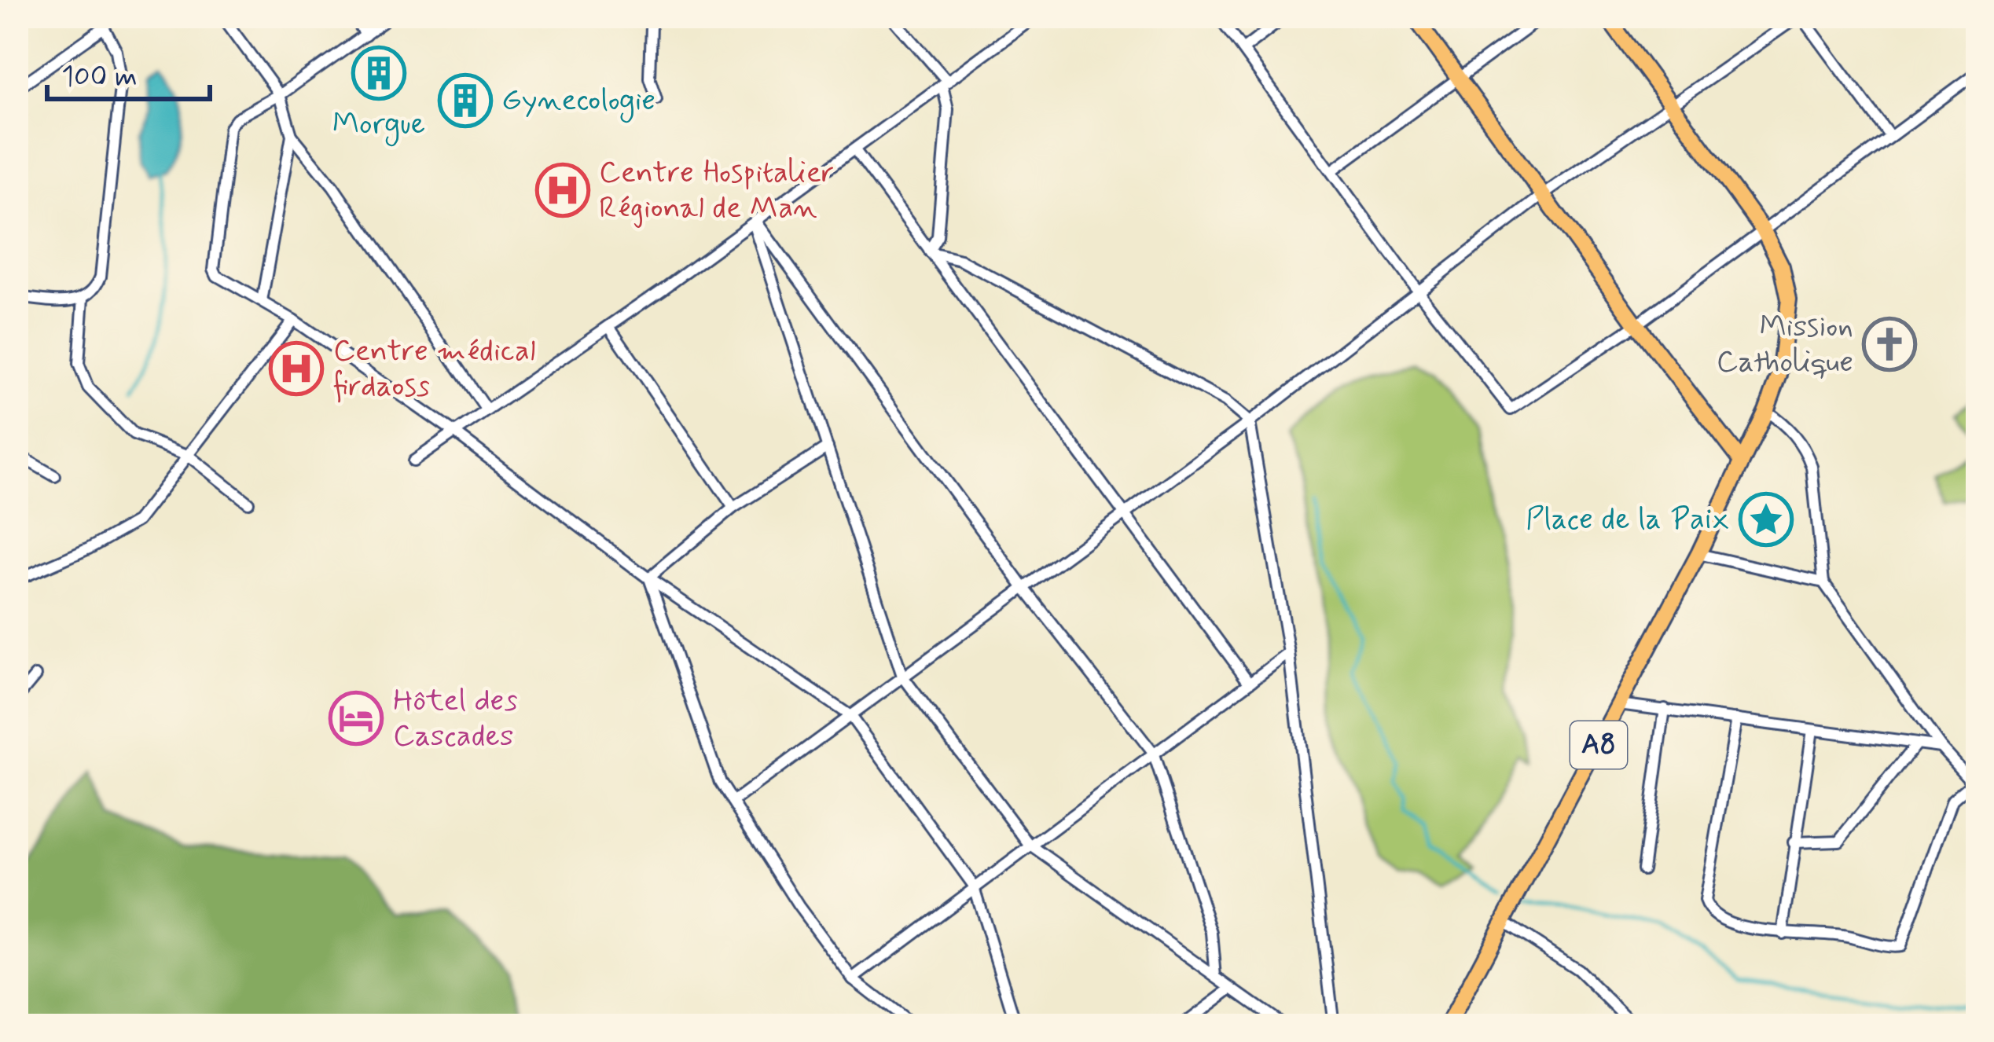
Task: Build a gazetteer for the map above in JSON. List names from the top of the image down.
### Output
{
  "streets": {
    "main road": ["A8"]
  },
  "places": {
    "building": ["Morgue", "Gynecologie"],
    "hospital": ["Centre Hospitalier Régional de Man", "Centre médical firdaoss"],
    "church": ["Mission Catholique"],
    "place": ["Place de la Paix"],
    "hotel": ["Hôtel des Cascades"]
  },
  "scale_bar": "100 m"
}
